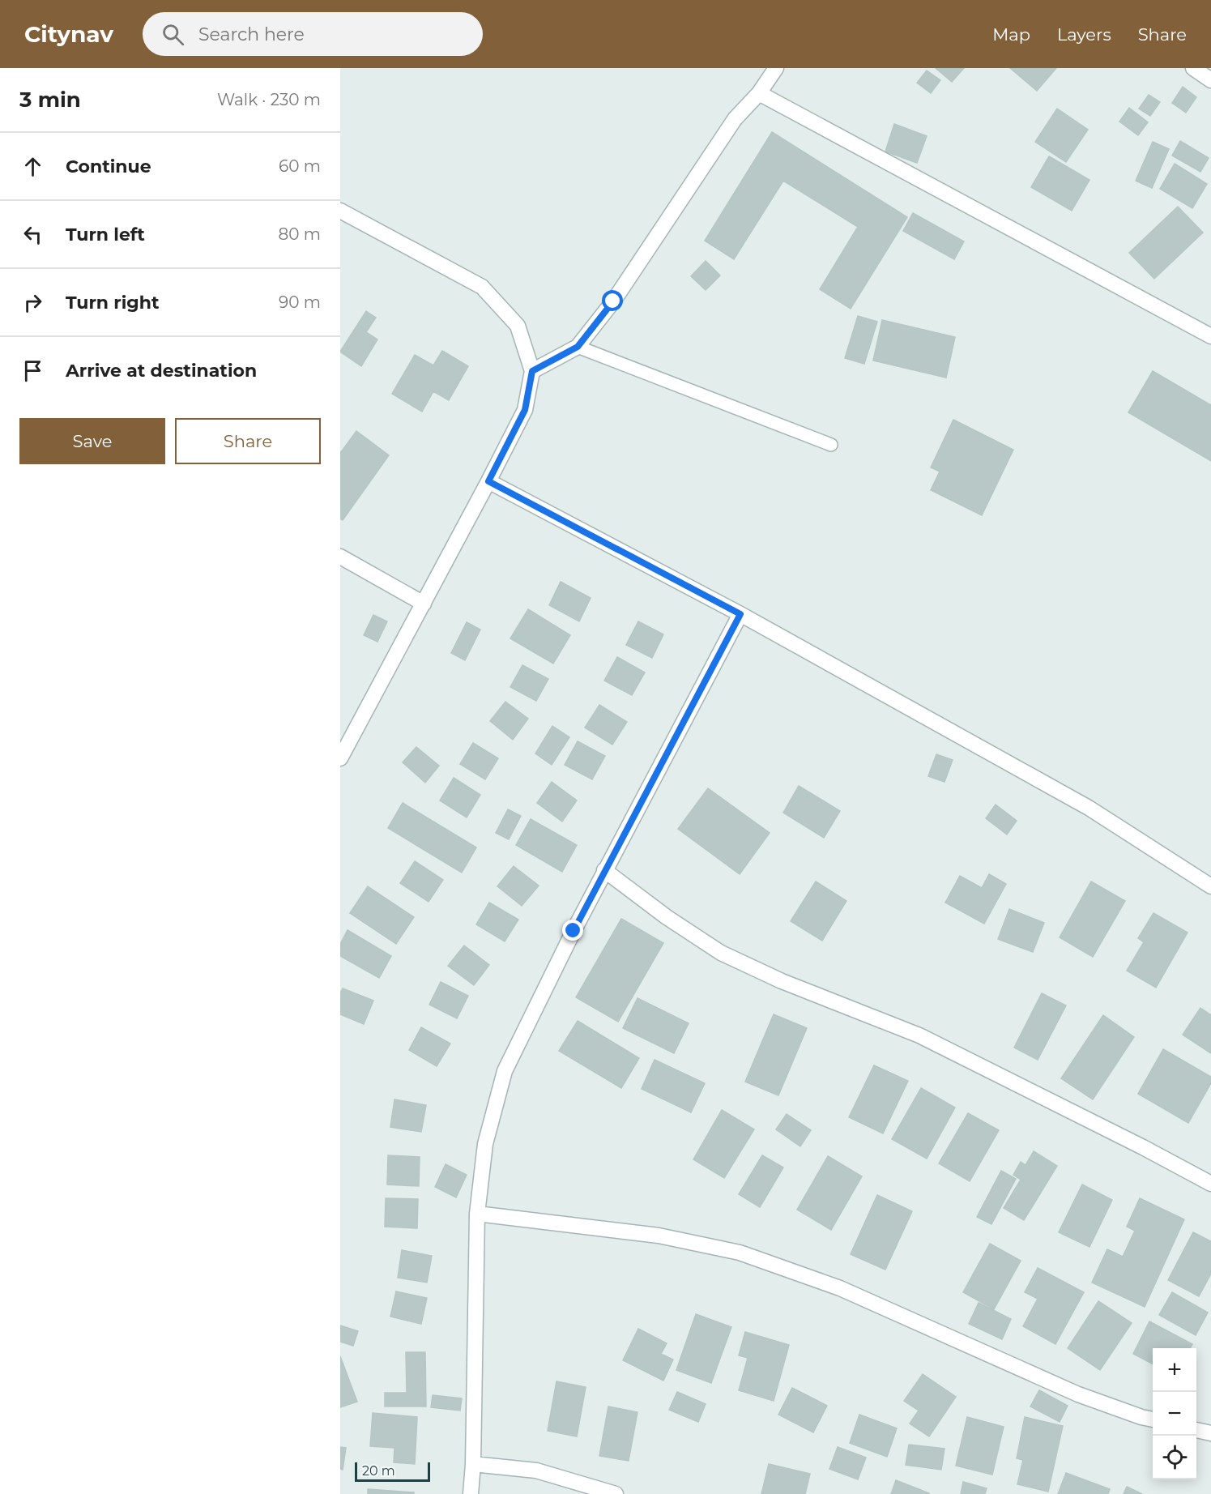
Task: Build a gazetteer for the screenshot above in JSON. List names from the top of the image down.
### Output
{
  "scale_bar": "20 m",
  "page": {
    "header": "Citynav",
    "search": "Search here",
    "nav": ["Map", "Layers", "Share"],
    "heading": ["3 min", "Walk · 230 m"],
    "list": [
      ["Continue", "60 m"],
      ["Turn left", "80 m"],
      ["Turn right", "90 m"],
      "Arrive at destination"
    ],
    "buttons": ["Save", "Share"],
    "map_buttons": ["+", "−"],
    "scale": "20 m"
  }
}
